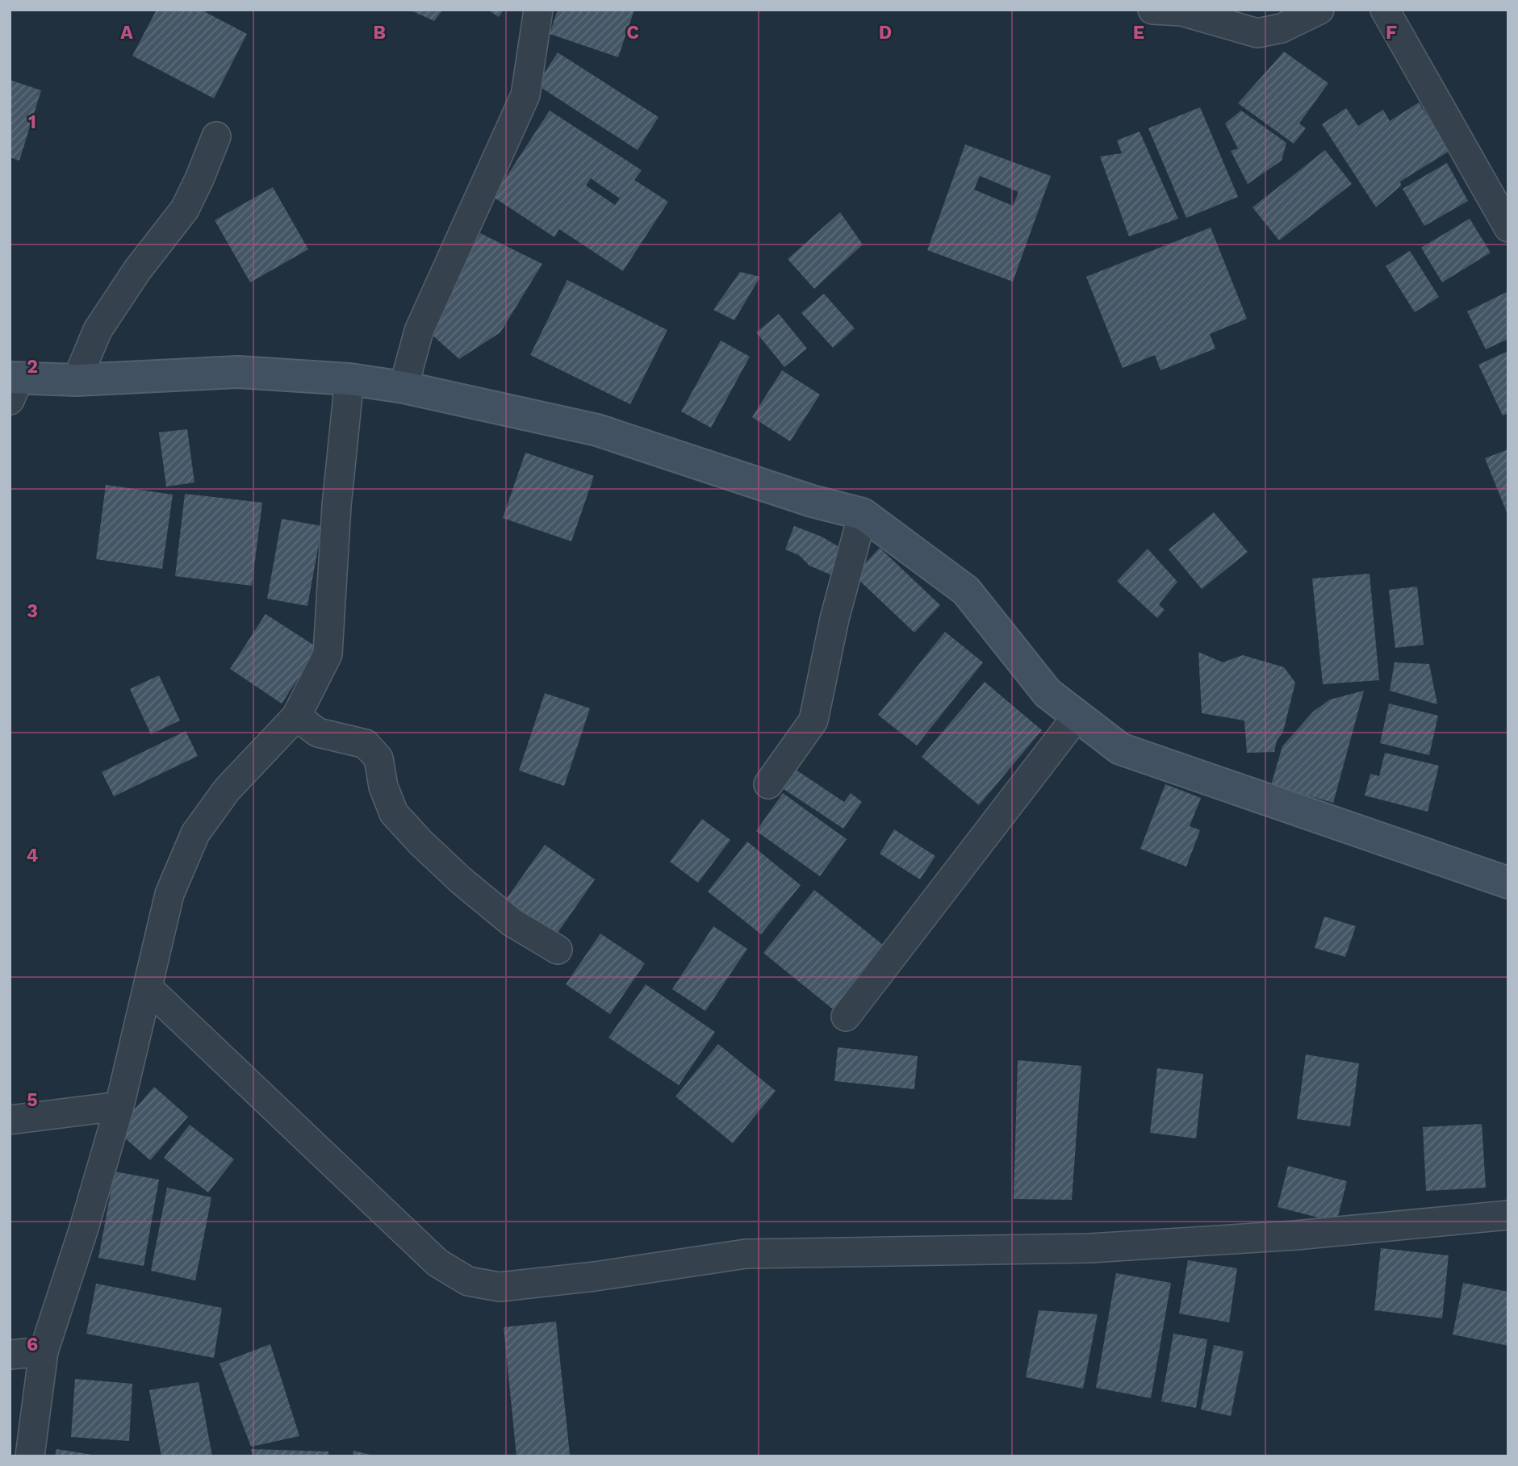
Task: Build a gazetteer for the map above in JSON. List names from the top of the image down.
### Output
{
  "grid": {
    "columns": [
      "A",
      "B",
      "C",
      "D",
      "E",
      "F"
    ],
    "rows": [
      "1",
      "2",
      "3",
      "4",
      "5",
      "6"
    ]
  }
}
